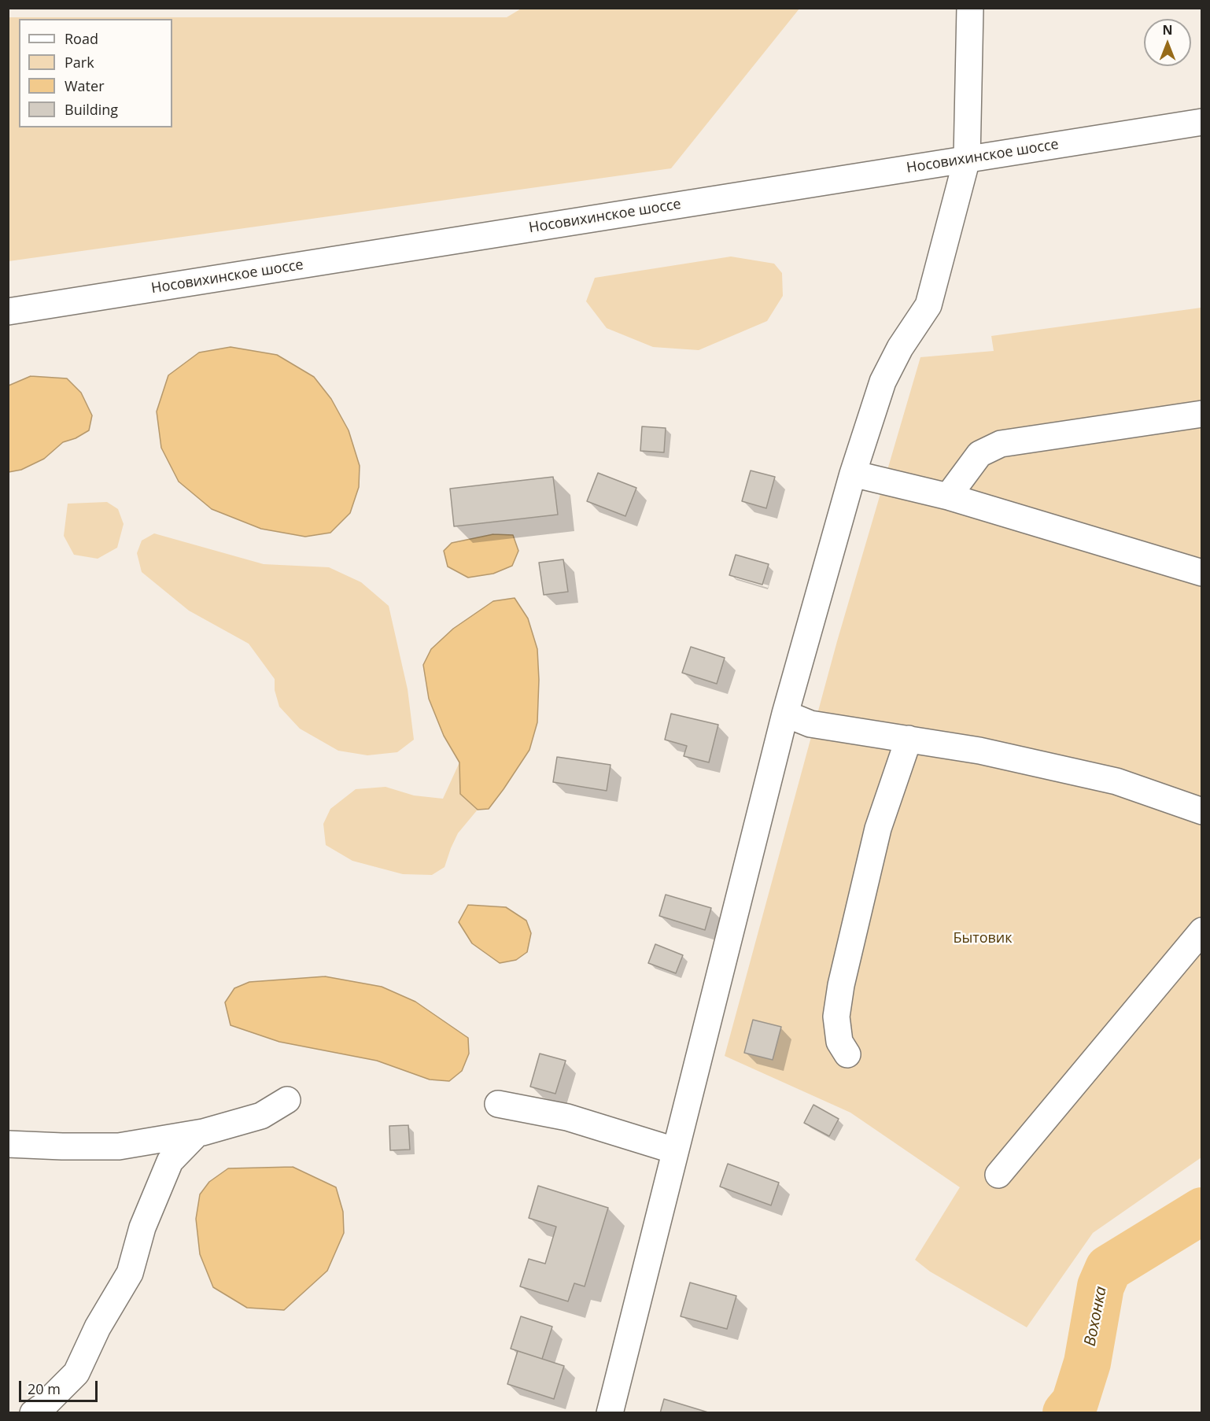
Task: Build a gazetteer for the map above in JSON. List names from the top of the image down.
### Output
{
  "streets": {
    "street": ["Носовихинское шоссе"]
  },
  "water": ["Вохонка"],
  "parks": ["Бытовик"],
  "legend": [
    "Road",
    "Park",
    "Water",
    "Building"
  ],
  "scale_bar": "20 m",
  "north": "top"
}
